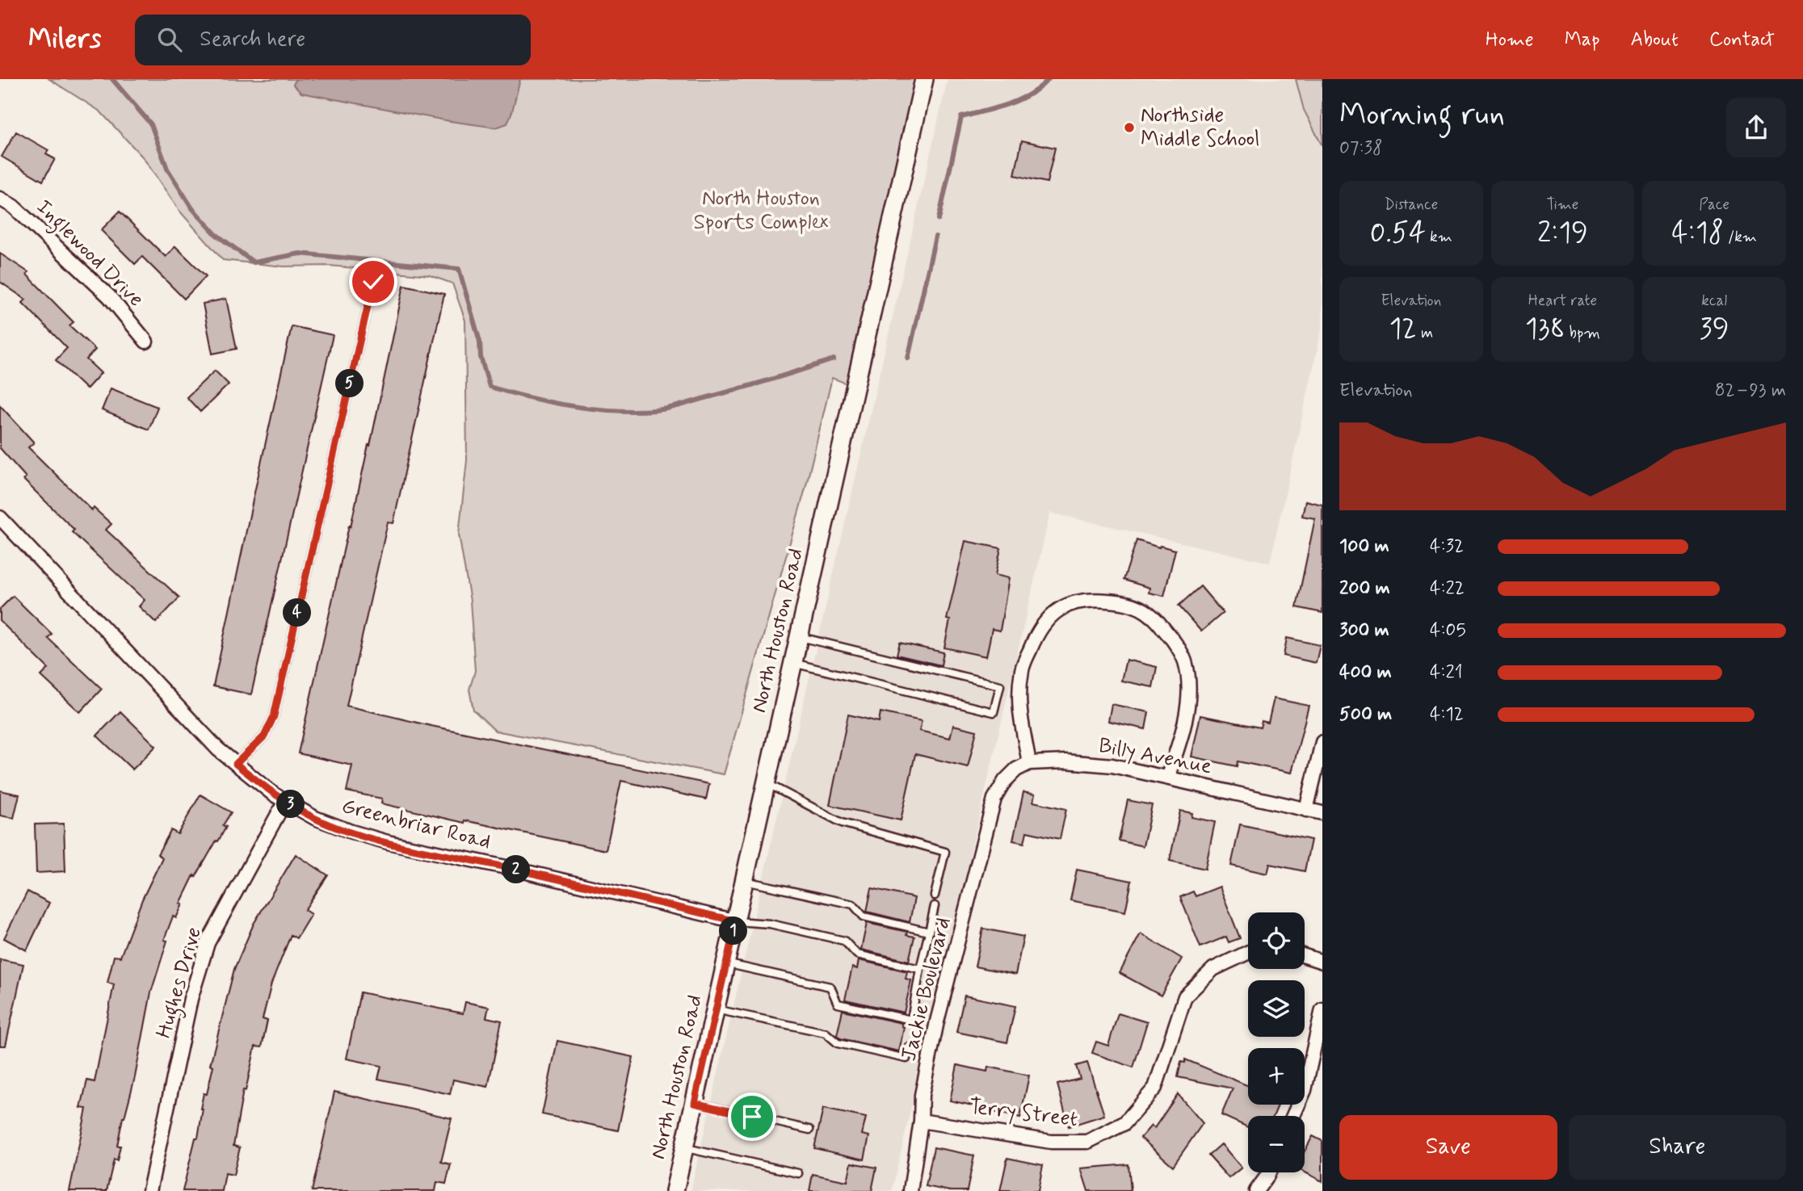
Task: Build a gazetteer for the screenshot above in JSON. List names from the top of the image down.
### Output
{
  "streets": {
    "street": [
      "Inglewood Drive",
      "North Houston Road",
      "Billy Avenue",
      "Greenbriar Road",
      "Hughes Drive",
      "Jackie Boulevard",
      "Terry Street"
    ]
  },
  "crossings": [
    ["North Houston Road", "Greenbriar Road"],
    ["Billy Avenue", "Jackie Boulevard"],
    ["Greenbriar Road", "Hughes Drive"],
    ["Jackie Boulevard", "Terry Street"]
  ],
  "parks": ["North Houston Sports Complex"],
  "places": ["Northside Middle School"],
  "page": {
    "header": "Milers",
    "search": "Search here",
    "nav": [
      "Home",
      "Map",
      "About",
      "Contact"
    ],
    "heading": ["Morning run", "07:38"],
    "stats": [
      ["Distance", "0.54 km"],
      ["Time", "2:19"],
      ["Pace", "4:18 /km"],
      ["Elevation", "12 m"],
      ["Heart rate", "138 bpm"],
      ["kcal", "39"]
    ],
    "chart": ["Elevation", "82–93 m"],
    "pins": [
      "5",
      "4",
      "3",
      "2",
      "1"
    ],
    "list": [
      {
        "name": "100 m",
        "note": "4:32"
      },
      {
        "name": "200 m",
        "note": "4:22"
      },
      {
        "name": "300 m",
        "note": "4:05"
      },
      {
        "name": "400 m",
        "note": "4:21"
      },
      {
        "name": "500 m",
        "note": "4:12"
      }
    ],
    "map_buttons": ["+", "−"],
    "buttons": ["Save", "Share"]
  }
}
